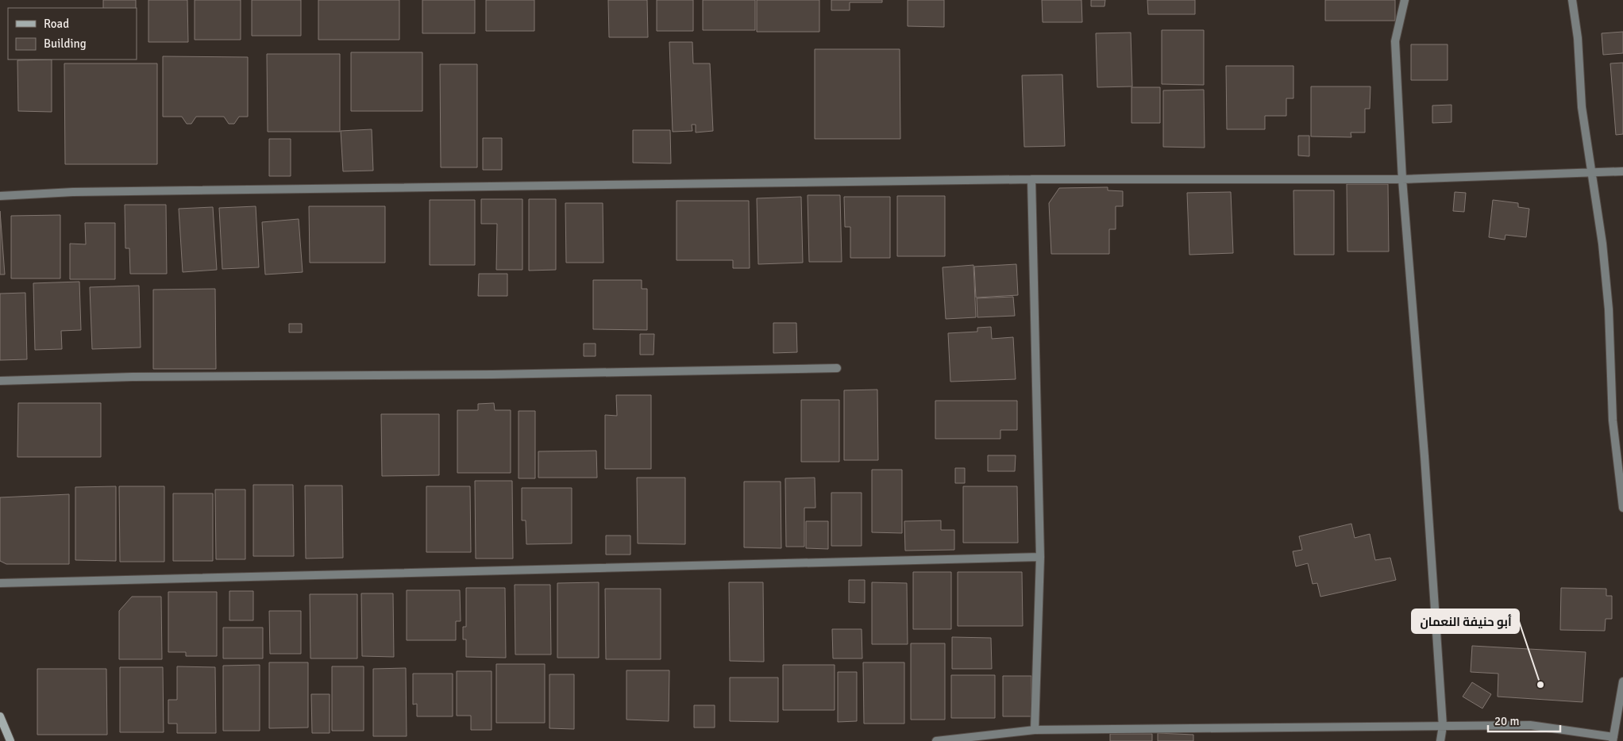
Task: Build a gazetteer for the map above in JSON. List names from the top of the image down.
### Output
{
  "places": ["أبو حنيفة النعمان"],
  "legend": ["Road", "Building"],
  "scale_bar": "20 m"
}
